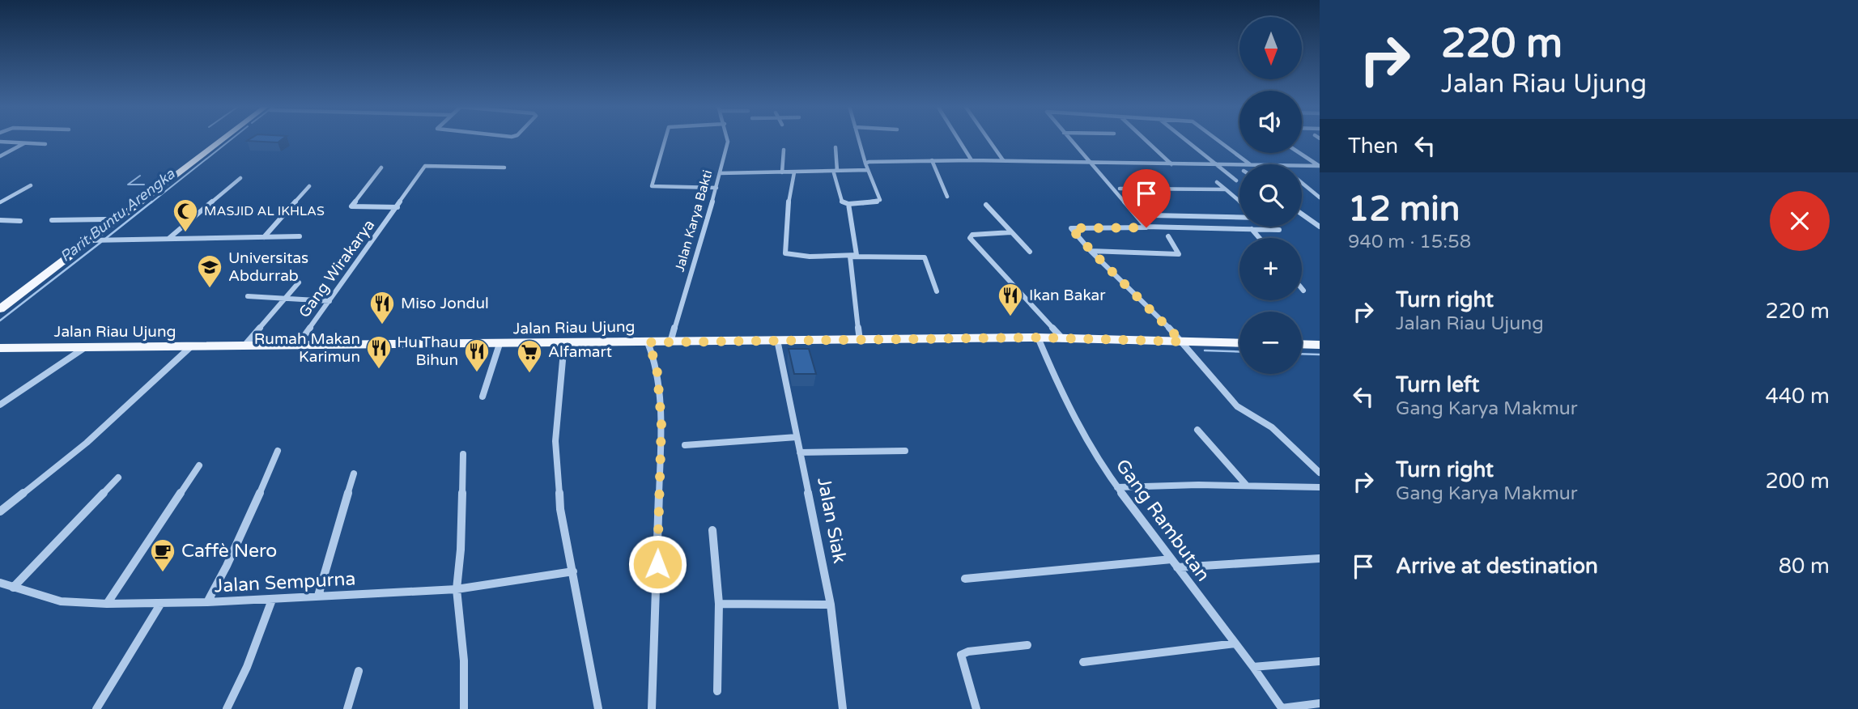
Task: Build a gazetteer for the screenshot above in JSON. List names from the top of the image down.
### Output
{
  "streets": {
    "main road": ["Jalan Riau Ujung"],
    "street": [
      "Jalan Karya Bakti",
      "Gang Wirakarya",
      "Jalan Siak",
      "Gang Rambutan",
      "Jalan Sempurna"
    ]
  },
  "crossings": [
    ["Jalan Karya Bakti", "Jalan Riau Ujung"],
    ["Gang Wirakarya", "Jalan Riau Ujung"],
    ["Jalan Riau Ujung", "Jalan Siak"],
    ["Jalan Riau Ujung", "Gang Rambutan"]
  ],
  "water": ["Parit Buntu Arengka"],
  "places": {
    "mosque": ["MASJID AL IKHLAS"],
    "school or university": ["Universitas Abdurrab"],
    "restaurant": [
      "Ikan Bakar",
      "Miso Jondul",
      "Rumah Makan Karimun",
      "Hu Thau Bihun"
    ],
    "supermarket": ["Alfamart"],
    "cafe": ["Caffè Nero"]
  },
  "north": "bottom",
  "page": {
    "turn": ["220 m", "Jalan Riau Ujung"],
    "map_buttons": ["+", "−"],
    "then": "Then",
    "heading": ["12 min", "940 m · 15:58"],
    "list": [
      {
        "name": "Turn right",
        "note": "Jalan Riau Ujung",
        "value": "220 m"
      },
      {
        "name": "Turn left",
        "note": "Gang Karya Makmur",
        "value": "440 m"
      },
      {
        "name": "Turn right",
        "note": "Gang Karya Makmur",
        "value": "200 m"
      },
      {
        "name": "Arrive at destination",
        "value": "80 m"
      }
    ]
  }
}
